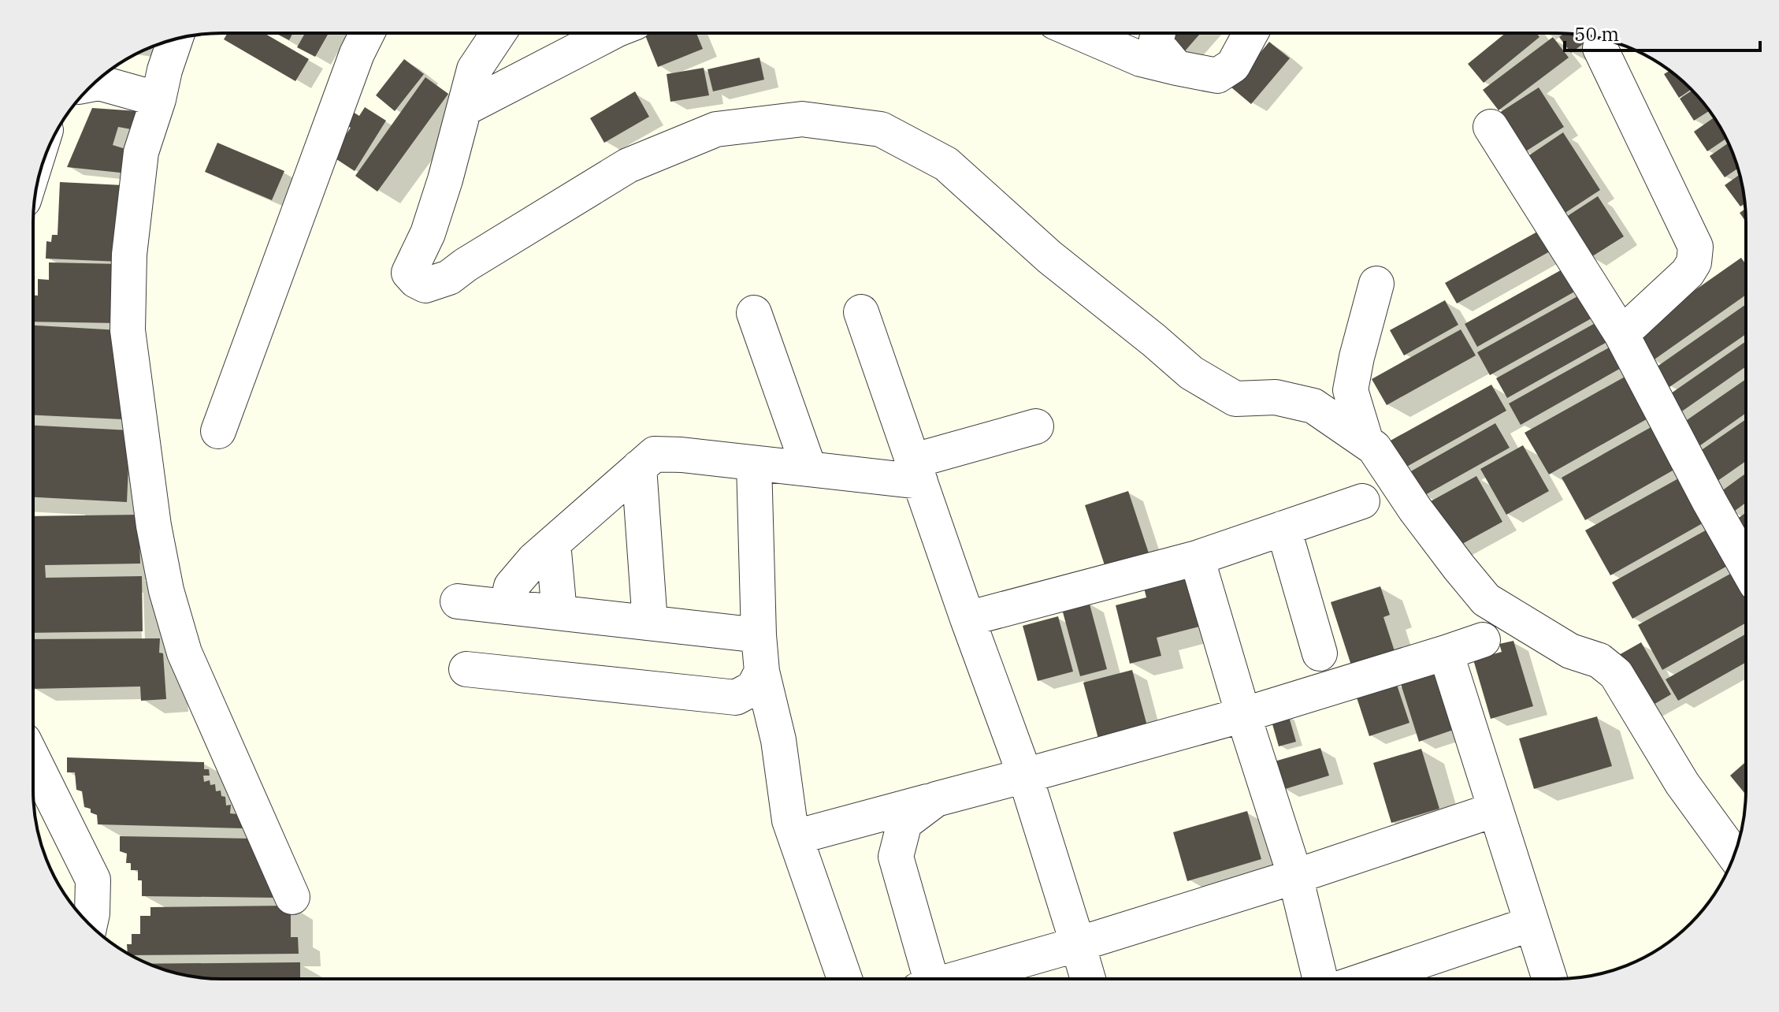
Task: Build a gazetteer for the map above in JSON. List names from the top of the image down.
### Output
{
  "scale_bar": "50 m"
}
